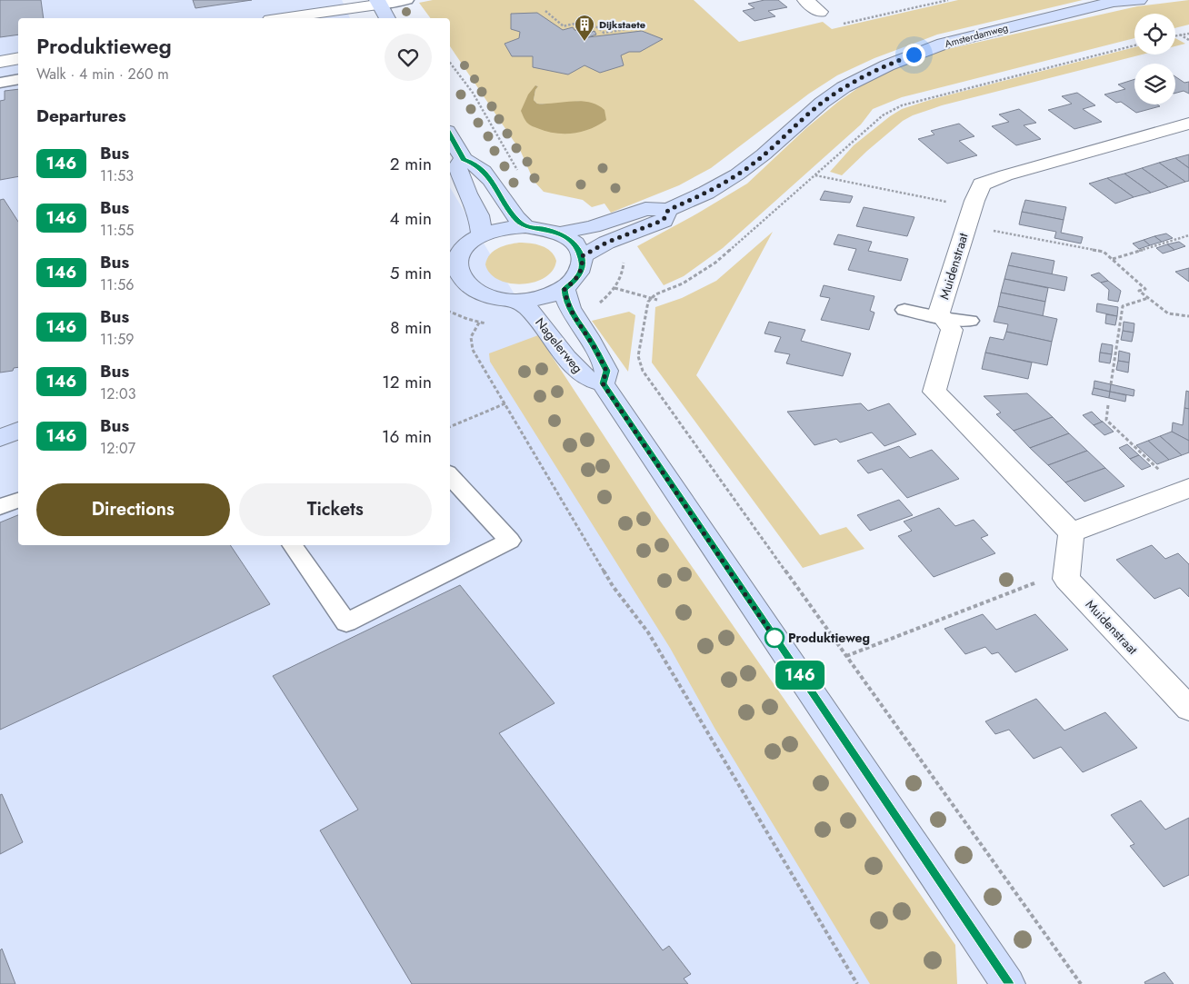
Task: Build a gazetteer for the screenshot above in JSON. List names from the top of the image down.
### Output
{
  "streets": {
    "main road": ["Amsterdamweg", "Nagelerweg"],
    "street": ["Muidenstraat"]
  },
  "crossings": [
    ["Amsterdamweg", "Nagelerweg"]
  ],
  "places": {
    "building": ["Dijkstaete"],
    "other": ["Produktieweg"]
  },
  "lines": ["bus line 146"],
  "page": {
    "on_map": "146",
    "heading": [
      ["Produktieweg", "Walk · 4 min · 260 m"],
      "Departures"
    ],
    "list": [
      {
        "mark": "146",
        "name": "Bus",
        "note": "11:53",
        "value": "2 min"
      },
      {
        "mark": "146",
        "name": "Bus",
        "note": "11:55",
        "value": "4 min"
      },
      {
        "mark": "146",
        "name": "Bus",
        "note": "11:56",
        "value": "5 min"
      },
      {
        "mark": "146",
        "name": "Bus",
        "note": "11:59",
        "value": "8 min"
      },
      {
        "mark": "146",
        "name": "Bus",
        "note": "12:03",
        "value": "12 min"
      },
      {
        "mark": "146",
        "name": "Bus",
        "note": "12:07",
        "value": "16 min"
      }
    ],
    "buttons": ["Directions", "Tickets"]
  }
}
